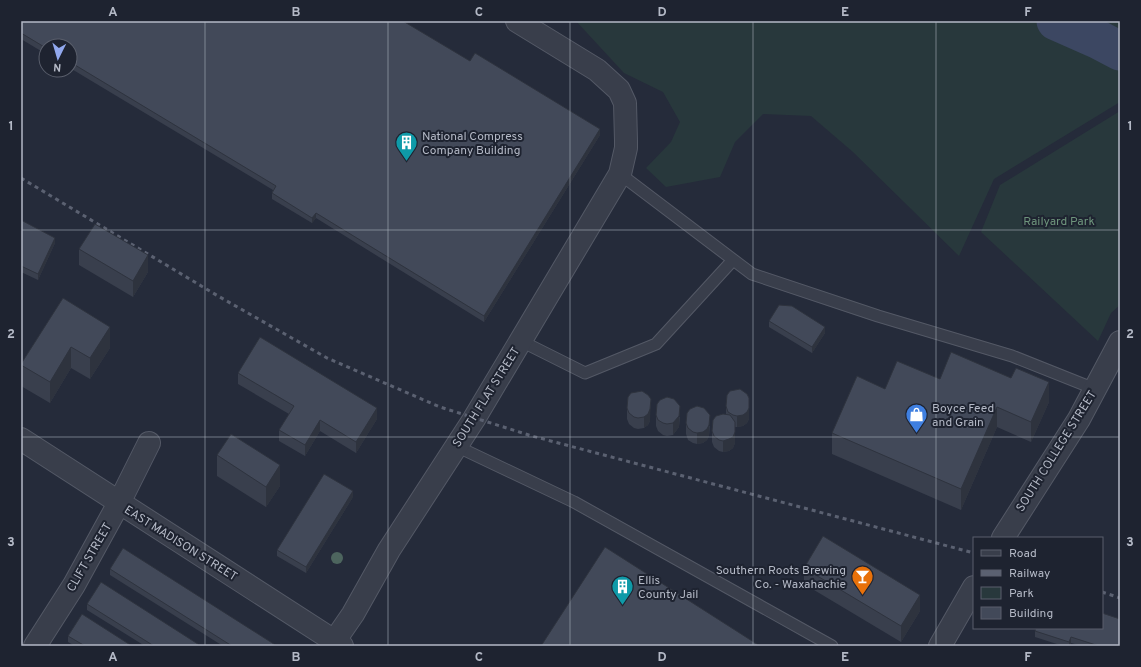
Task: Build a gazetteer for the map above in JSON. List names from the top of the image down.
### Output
{
  "streets": {
    "street": [
      "SOUTH FLAT STREET",
      "SOUTH COLLEGE STREET",
      "EAST MADISON STREET",
      "CLIFT STREET"
    ]
  },
  "crossings": [
    ["SOUTH FLAT STREET", "EAST MADISON STREET"],
    ["EAST MADISON STREET", "CLIFT STREET"]
  ],
  "parks": ["Railyard Park"],
  "places": {
    "building": ["National Compress Company Building", "Ellis County Jail"],
    "shop": ["Boyce Feed and Grain"],
    "bar": ["Southern Roots Brewing Co. - Waxahachie"]
  },
  "legend": [
    "Road",
    "Railway",
    "Park",
    "Building"
  ],
  "north": "bottom",
  "grid": {
    "columns": [
      "A",
      "B",
      "C",
      "D",
      "E",
      "F"
    ],
    "rows": ["1", "2", "3"]
  }
}
